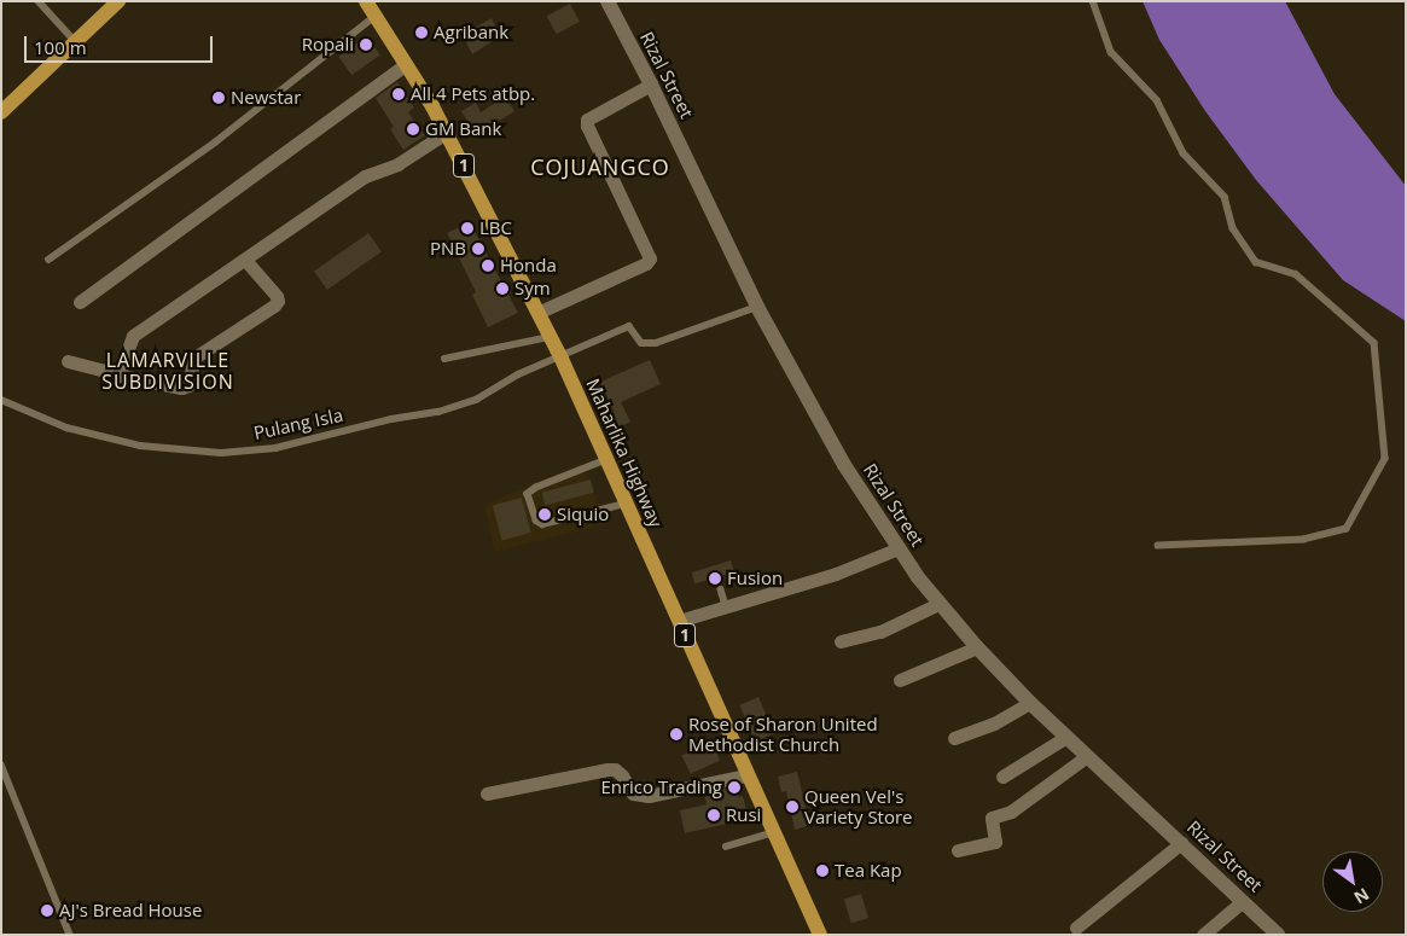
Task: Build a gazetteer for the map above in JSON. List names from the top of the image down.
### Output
{
  "streets": {
    "main road": ["1", "Maharlika Highway"],
    "street": ["Rizal Street"],
    "lane": ["Pulang Isla"]
  },
  "crossings": [
    ["Rizal Street", "Pulang Isla"],
    ["Pulang Isla", "Maharlika Highway"]
  ],
  "districts": ["COJUANGCO", "LAMARVILLE SUBDIVISION"],
  "places": [
    "Agribank",
    "Ropali",
    "All 4 Pets atbp.",
    "Newstar",
    "GM Bank",
    "LBC",
    "PNB",
    "Honda",
    "Sym",
    "Siquio",
    "Fusion",
    "Rose of Sharon United Methodist Church",
    "Enrico Trading",
    "Queen Vel's Variety Store",
    "Rusi",
    "Tea Kap",
    "AJ's Bread House"
  ],
  "scale_bar": "100 m",
  "north": "bottom right"
}
